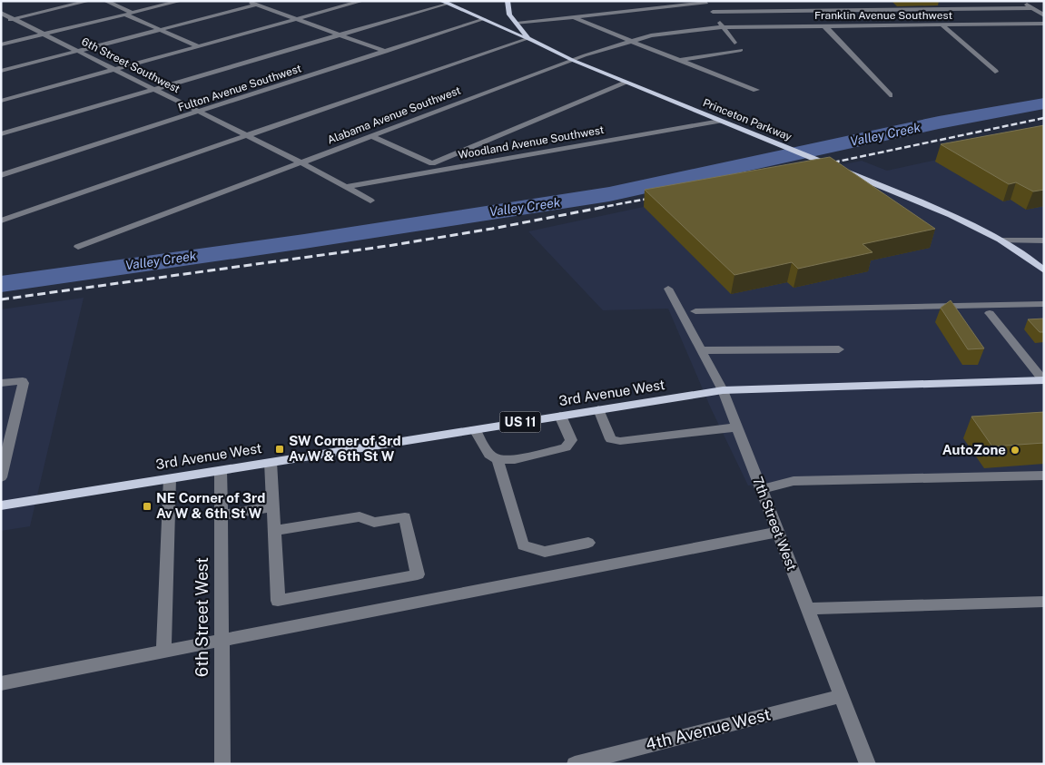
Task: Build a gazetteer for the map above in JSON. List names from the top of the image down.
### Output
{
  "streets": {
    "main road": ["Princeton Parkway", "3rd Avenue West", "US 11"],
    "street": [
      "Franklin Avenue Southwest",
      "6th Street Southwest",
      "Fulton Avenue Southwest",
      "Alabama Avenue Southwest",
      "Woodland Avenue Southwest",
      "7th Street West",
      "6th Street West",
      "4th Avenue West"
    ]
  },
  "crossings": [
    ["Franklin Avenue Southwest", "Alabama Avenue Southwest"],
    ["6th Street Southwest", "Fulton Avenue Southwest"],
    ["6th Street Southwest", "Alabama Avenue Southwest"],
    ["6th Street Southwest", "Woodland Avenue Southwest"],
    ["Fulton Avenue Southwest", "Princeton Parkway"],
    ["Alabama Avenue Southwest", "Princeton Parkway"],
    ["Princeton Parkway", "Woodland Avenue Southwest"],
    ["3rd Avenue West", "7th Street West"],
    ["3rd Avenue West", "6th Street West"],
    ["7th Street West", "4th Avenue West"]
  ],
  "water": ["Valley Creek"],
  "places": {
    "transit": ["SW Corner of 3rd Av W & 6th St W", "NE Corner of 3rd Av W & 6th St W"],
    "other": ["AutoZone"]
  }
}
